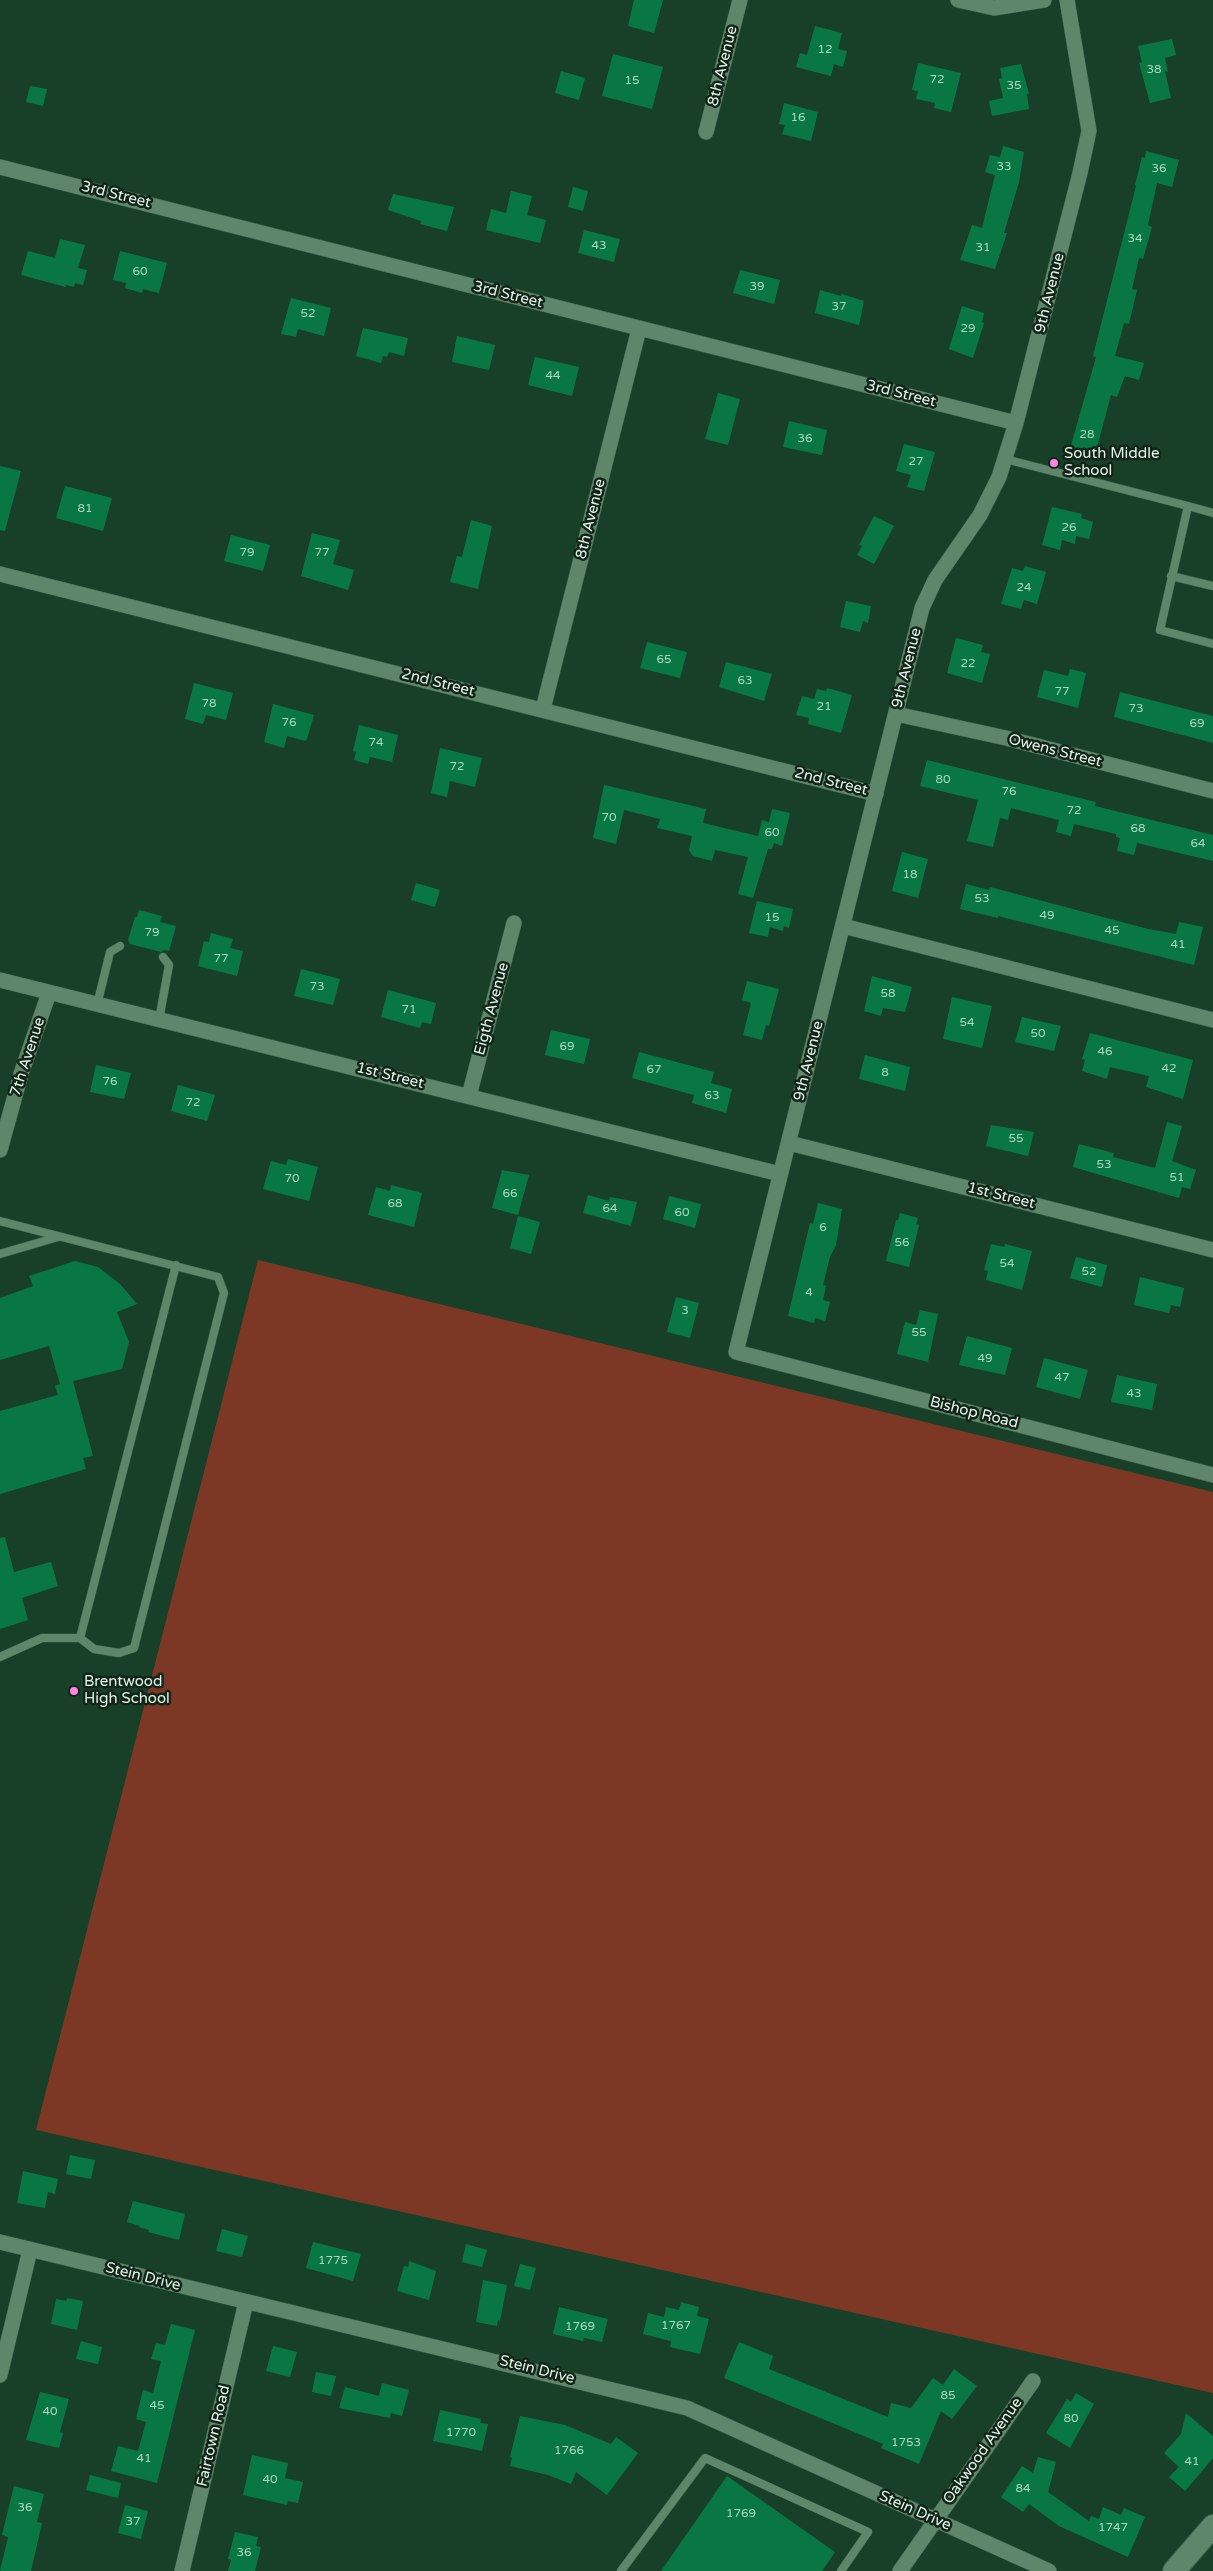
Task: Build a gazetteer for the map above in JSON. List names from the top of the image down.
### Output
{
  "streets": {
    "street": [
      "8th Avenue",
      "3rd Street",
      "9th Avenue",
      "2nd Street",
      "Owens Street",
      "Eigth Avenue",
      "7th Avenue",
      "1st Street",
      "Bishop Road",
      "Stein Drive",
      "Fairtown Road",
      "Oakwood Avenue"
    ]
  },
  "crossings": [
    ["8th Avenue", "3rd Street"],
    ["8th Avenue", "2nd Street"],
    ["3rd Street", "9th Avenue"],
    ["9th Avenue", "2nd Street"],
    ["9th Avenue", "Owens Street"],
    ["9th Avenue", "1st Street"],
    ["9th Avenue", "Bishop Road"],
    ["Eigth Avenue", "1st Street"],
    ["7th Avenue", "1st Street"],
    ["Stein Drive", "Fairtown Road"],
    ["Stein Drive", "Oakwood Avenue"]
  ],
  "places": ["South Middle School", "Brentwood High School"],
  "house_numbers": [
    "12",
    "38",
    "72",
    "15",
    "35",
    "16",
    "33",
    "36",
    "34",
    "43",
    "31",
    "60",
    "39",
    "37",
    "52",
    "29",
    "44",
    "28",
    "36",
    "27",
    "81",
    "26",
    "79",
    "77",
    "24",
    "65",
    "22",
    "63",
    "77",
    "78",
    "21",
    "73",
    "76",
    "69",
    "74",
    "72",
    "80",
    "76",
    "72",
    "70",
    "68",
    "60",
    "64",
    "18",
    "53",
    "49",
    "15",
    "45",
    "79",
    "41",
    "77",
    "73",
    "58",
    "71",
    "54",
    "50",
    "69",
    "46",
    "42",
    "67",
    "8",
    "76",
    "63",
    "72",
    "55",
    "53",
    "51",
    "70",
    "66",
    "68",
    "64",
    "60",
    "6",
    "56",
    "54",
    "52",
    "4",
    "3",
    "55",
    "49",
    "47",
    "43",
    "1775",
    "1767",
    "1769",
    "85",
    "45",
    "40",
    "80",
    "1770",
    "1753",
    "1766",
    "41",
    "41",
    "40",
    "84",
    "36",
    "1769",
    "37",
    "1747",
    "36"
  ]
}
